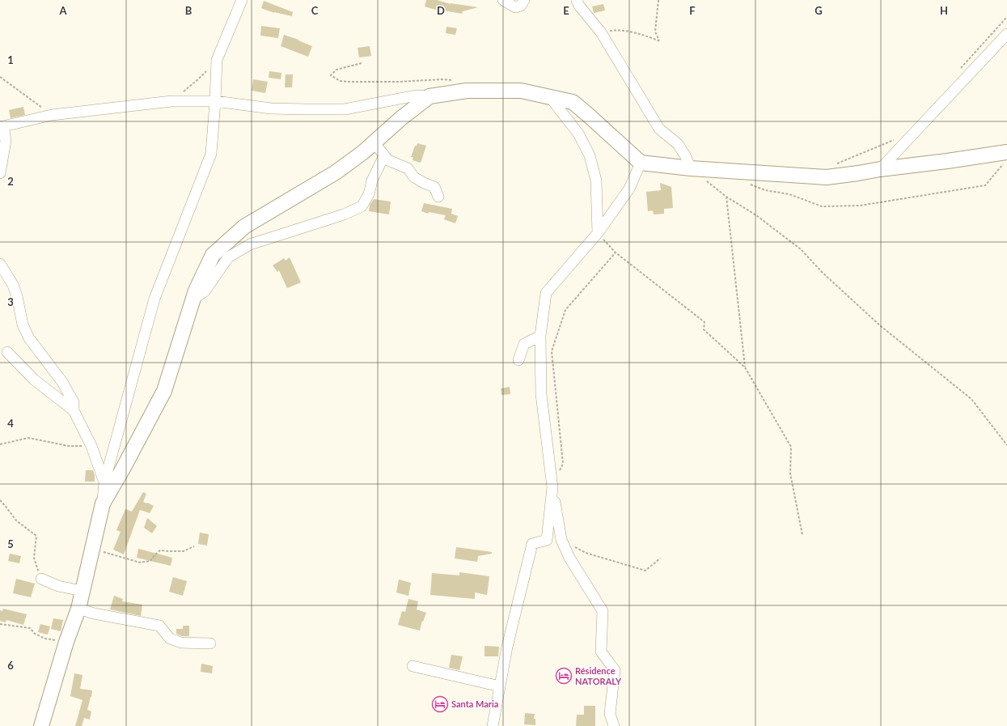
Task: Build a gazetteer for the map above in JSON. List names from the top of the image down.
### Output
{
  "places": {
    "hotel": ["Résidence NATORALY", "Santa Maria"]
  },
  "grid": {
    "columns": [
      "A",
      "B",
      "C",
      "D",
      "E",
      "F",
      "G",
      "H"
    ],
    "rows": [
      "1",
      "2",
      "3",
      "4",
      "5",
      "6"
    ]
  }
}
